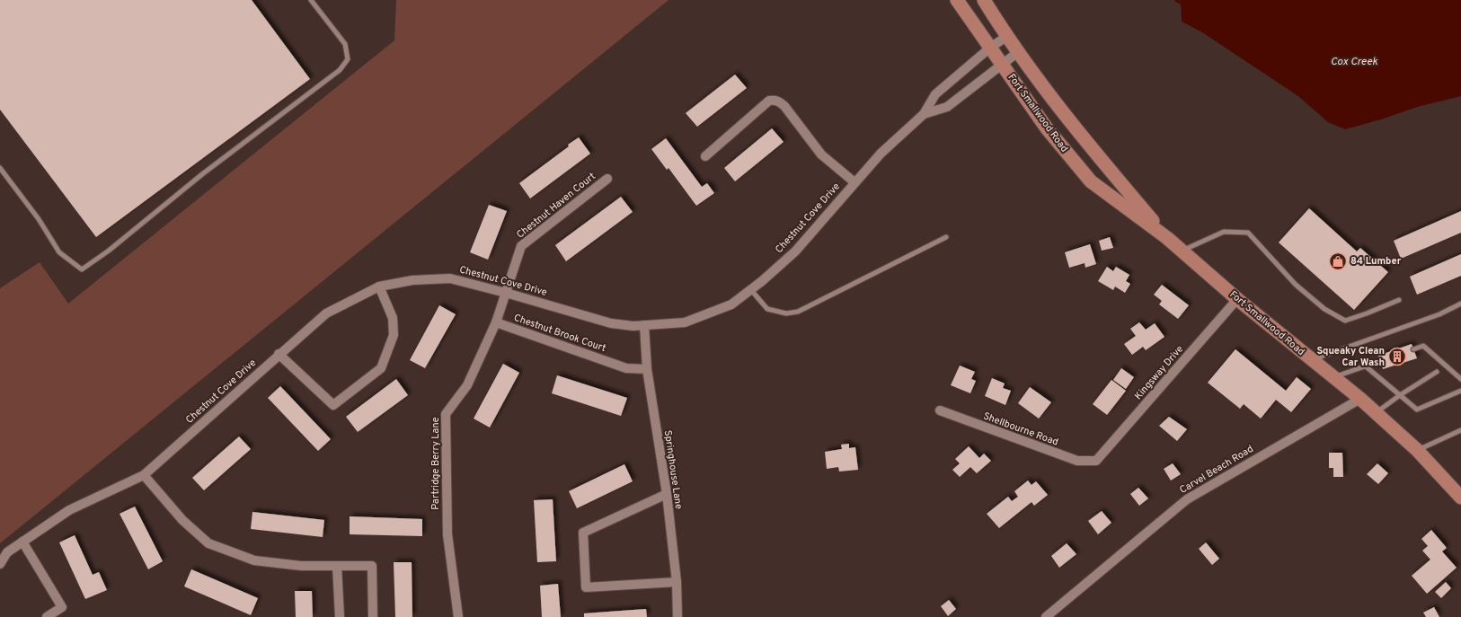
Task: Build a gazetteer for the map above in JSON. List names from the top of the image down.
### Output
{
  "streets": {
    "main road": ["Fort Smallwood Road"],
    "street": [
      "Chestnut Haven Court",
      "Chestnut Cove Drive",
      "Chestnut Brook Court",
      "Kingsway Drive",
      "Shellbourne Road",
      "Partridge Berry Lane",
      "Springhouse Lane",
      "Carvel Beach Road"
    ]
  },
  "crossings": [
    ["Fort Smallwood Road", "Chestnut Cove Drive"],
    ["Fort Smallwood Road", "Kingsway Drive"],
    ["Fort Smallwood Road", "Carvel Beach Road"],
    ["Chestnut Haven Court", "Chestnut Cove Drive"],
    ["Chestnut Cove Drive", "Springhouse Lane"],
    ["Chestnut Brook Court", "Partridge Berry Lane"],
    ["Chestnut Brook Court", "Springhouse Lane"],
    ["Kingsway Drive", "Shellbourne Road"]
  ],
  "water": ["Cox Creek"],
  "places": {
    "shop": ["84 Lumber"],
    "building": ["Squeaky Clean Car Wash"]
  }
}
